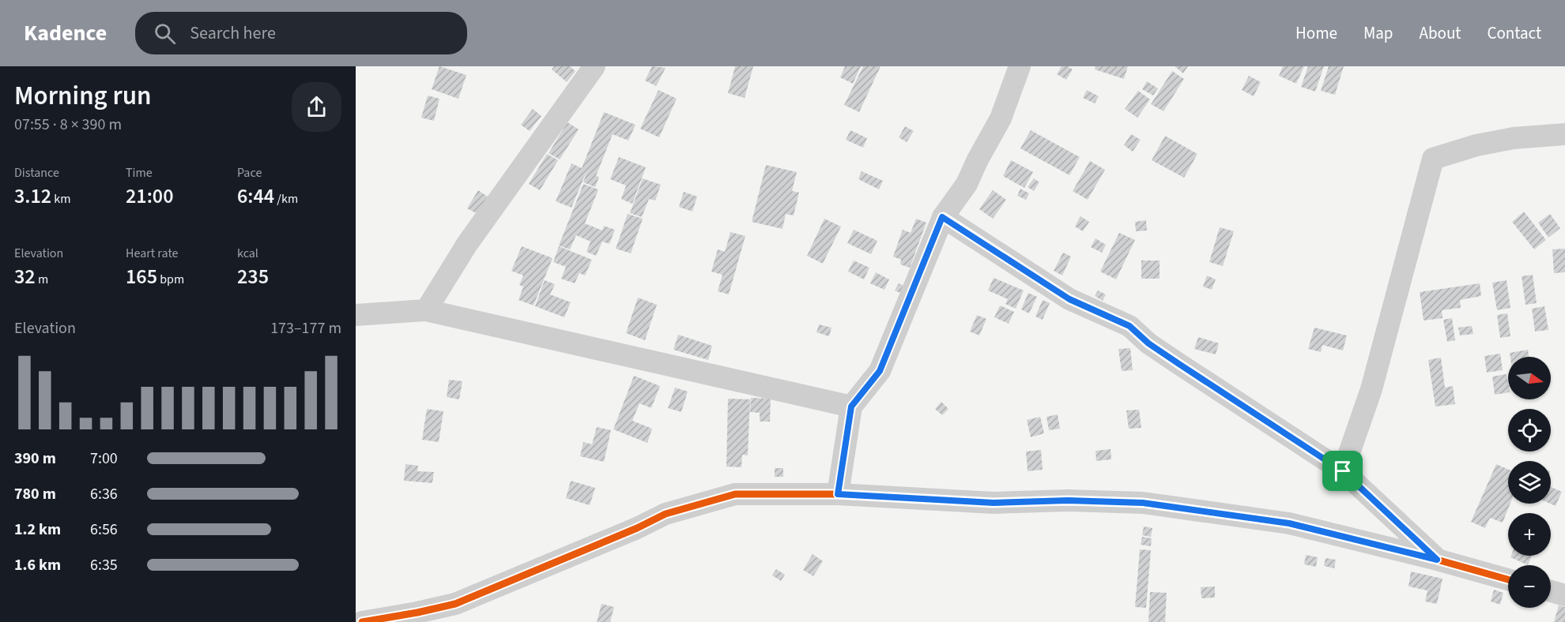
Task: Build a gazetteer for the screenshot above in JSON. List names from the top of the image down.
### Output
{
  "north": "right",
  "page": {
    "header": "Kadence",
    "search": "Search here",
    "nav": [
      "Home",
      "Map",
      "About",
      "Contact"
    ],
    "heading": ["Morning run", "07:55 · 8 × 390 m"],
    "stats": [
      ["Distance", "3.12 km"],
      ["Time", "21:00"],
      ["Pace", "6:44 /km"],
      ["Elevation", "32 m"],
      ["Heart rate", "165 bpm"],
      ["kcal", "235"]
    ],
    "chart": ["Elevation", "173–177 m"],
    "map_buttons": ["+", "−"],
    "list": [
      {
        "name": "390 m",
        "note": "7:00"
      },
      {
        "name": "780 m",
        "note": "6:36"
      },
      {
        "name": "1.2 km",
        "note": "6:56"
      },
      {
        "name": "1.6 km",
        "note": "6:35"
      }
    ]
  }
}
